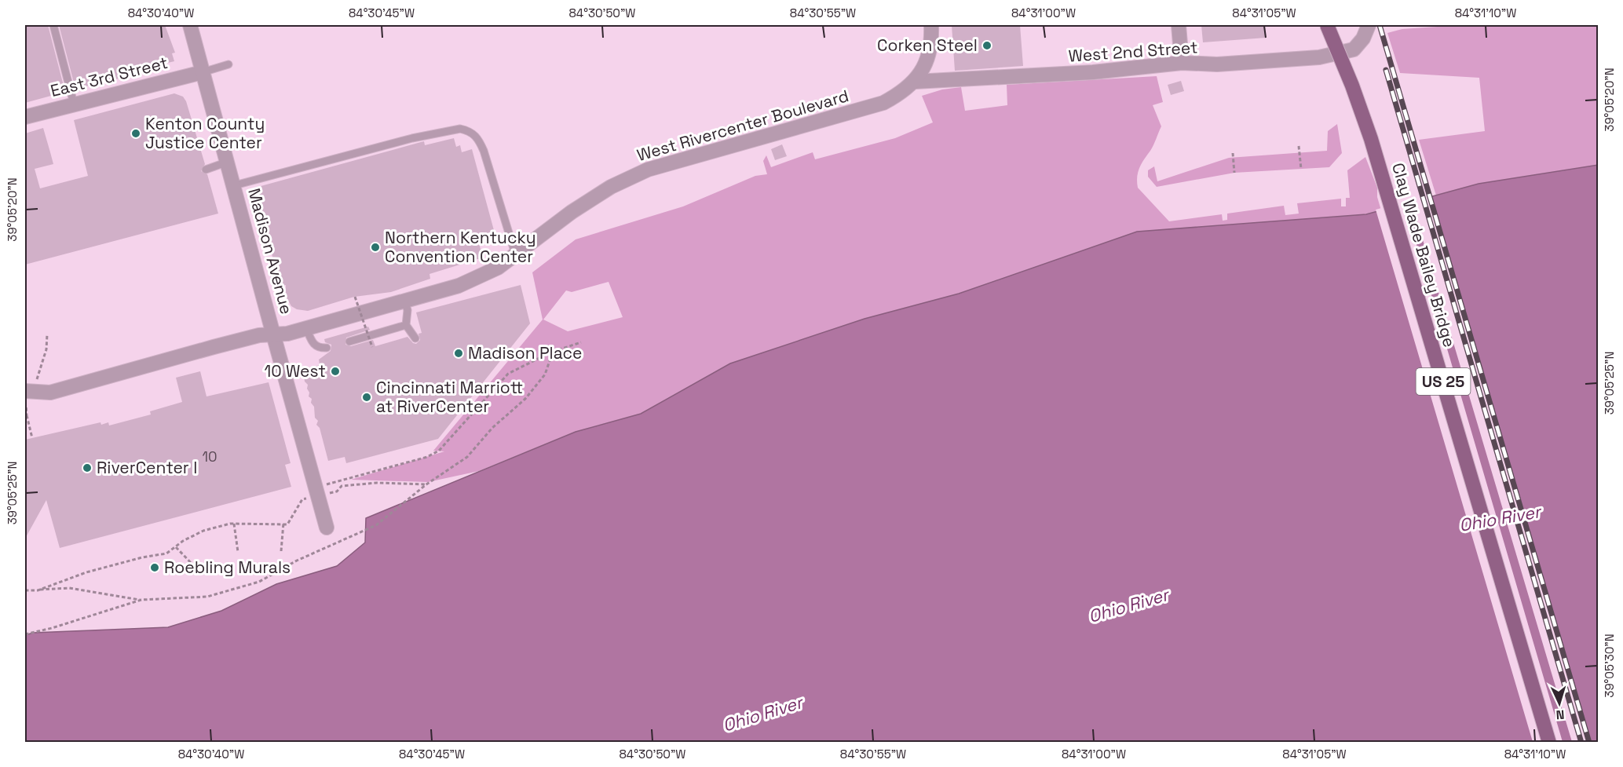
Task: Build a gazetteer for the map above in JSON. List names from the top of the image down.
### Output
{
  "streets": {
    "main road": ["Clay Wade Bailey Bridge", "US 25"],
    "street": [
      "West 2nd Street",
      "East 3rd Street",
      "West Rivercenter Boulevard",
      "Madison Avenue"
    ]
  },
  "crossings": [
    ["West 2nd Street", "West Rivercenter Boulevard"],
    ["East 3rd Street", "Madison Avenue"],
    ["West Rivercenter Boulevard", "Madison Avenue"]
  ],
  "water": ["Ohio River"],
  "places": [
    "Corken Steel",
    "Kenton County Justice Center",
    "Northern Kentucky Convention Center",
    "Madison Place",
    "10 West",
    "Cincinnati Marriott at RiverCenter",
    "RiverCenter I",
    "Roebling Murals"
  ],
  "house_numbers": ["10"],
  "north": "bottom",
  "coordinates": [
    "84°30'40\"W",
    "84°30'45\"W",
    "84°30'50\"W",
    "84°30'55\"W",
    "84°31'00\"W",
    "84°31'05\"W",
    "84°31'10\"W",
    "39°05'20\"N",
    "39°05'25\"N",
    "39°05'30\"N"
  ]
}
